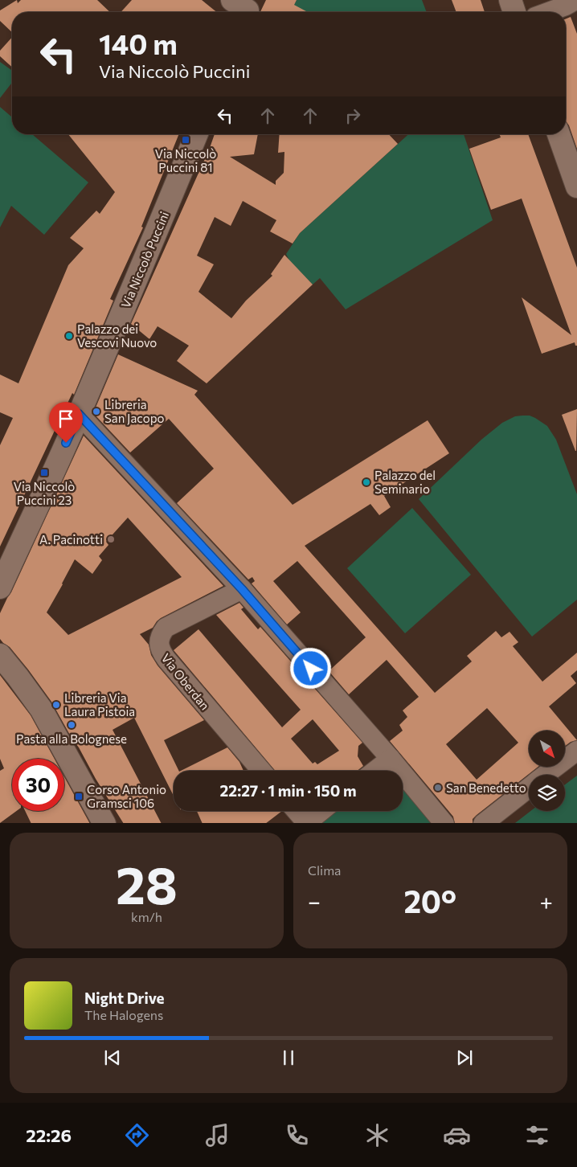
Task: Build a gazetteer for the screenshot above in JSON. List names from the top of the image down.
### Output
{
  "streets": {
    "street": ["Via Niccolò Puccini", "Via Oberdan"]
  },
  "places": {
    "transit": ["Via Niccolò Puccini 81", "Via Niccolò Puccini 23", "Corso Antonio Gramsci 106"],
    "other": [
      "Palazzo dei Vescovi Nuovo",
      "Libreria San Jacopo",
      "Palazzo del Seminario",
      "A. Pacinotti",
      "Libreria Via Laura Pistoia",
      "Pasta alla Bolognese",
      "San Benedetto"
    ]
  },
  "north": "bottom right",
  "page": {
    "turn": ["140 m", "Via Niccolò Puccini"],
    "limit": "30",
    "trip": "22:27 · 1 min · 150 m",
    "tile": [
      ["28", "km/h"],
      "Clima"
    ],
    "heat": ["−", "20°", "+"],
    "song": ["Night Drive", "The Halogens"],
    "tabs": "22:26"
  }
}
